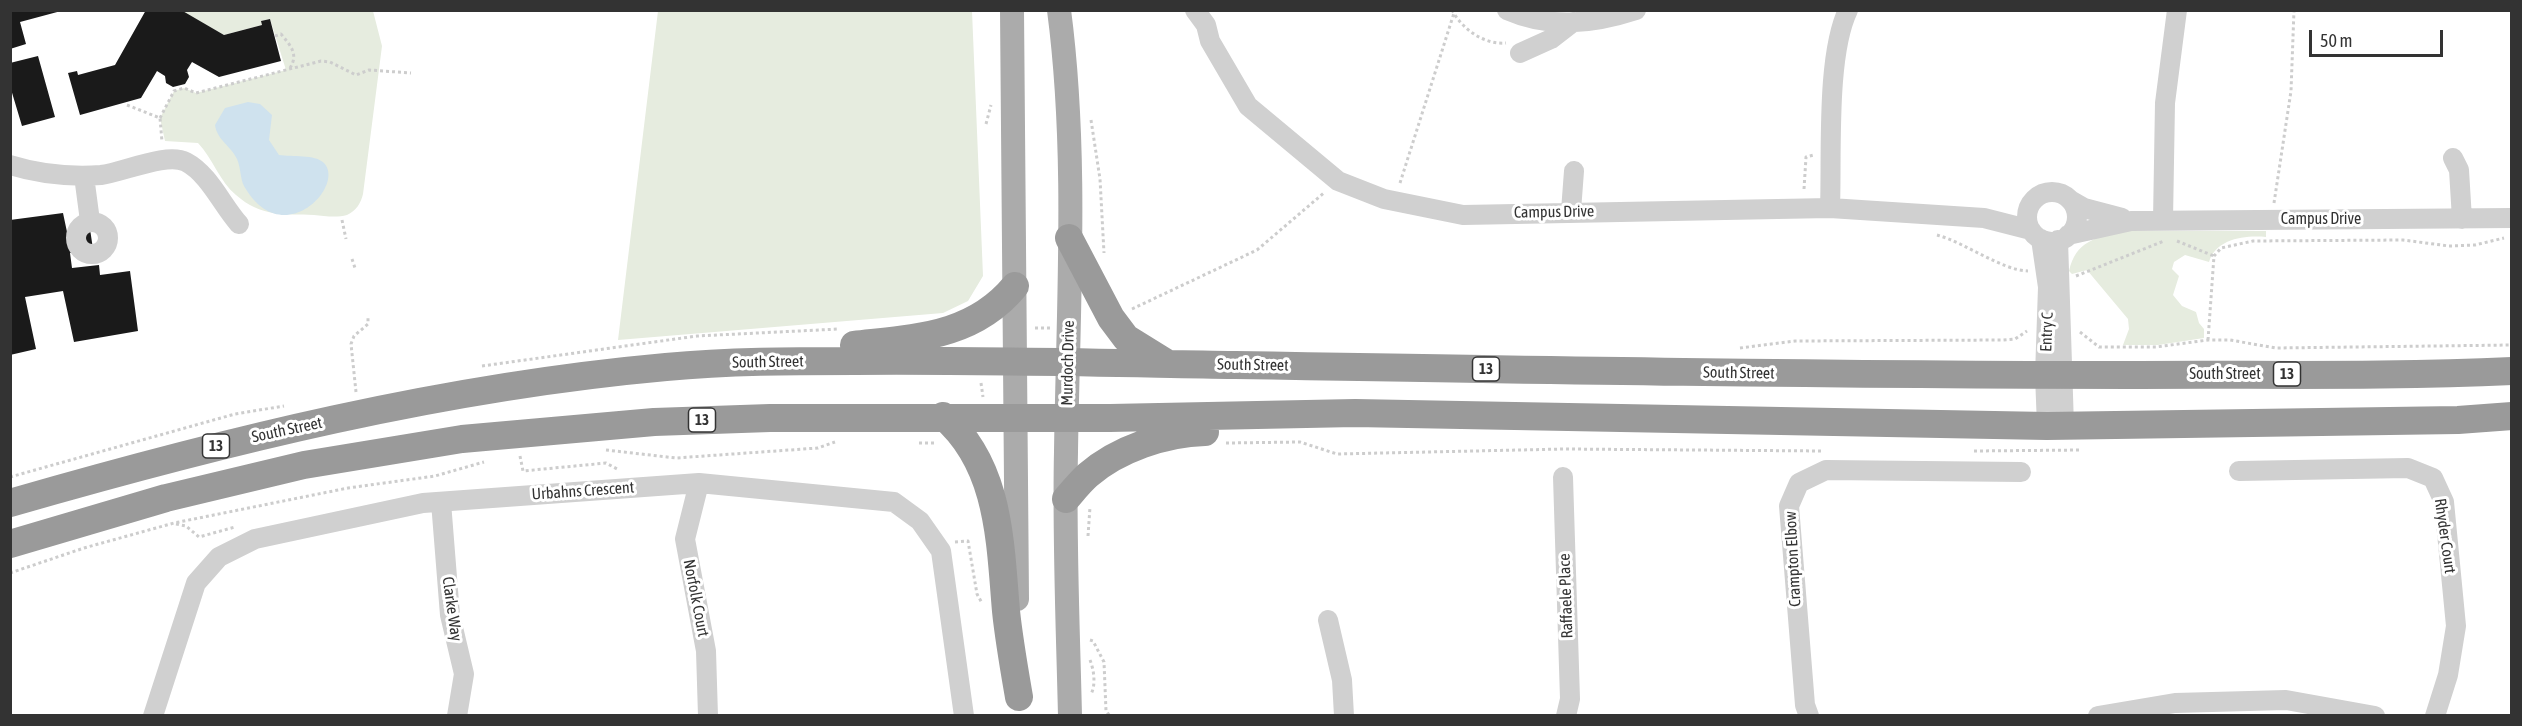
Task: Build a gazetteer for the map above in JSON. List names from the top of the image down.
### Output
{
  "streets": {
    "highway": ["South Street", "13"],
    "main road": ["Murdoch Drive"],
    "street": [
      "Campus Drive",
      "Entry C",
      "Urbahns Crescent",
      "Rhyder Court",
      "Crampton Elbow",
      "Raffaele Place",
      "Norfolk Court",
      "Clarke Way"
    ]
  },
  "crossings": [
    ["Campus Drive", "Entry C"],
    ["Entry C", "South Street"],
    ["Entry C", "13"],
    ["South Street", "Murdoch Drive"],
    ["Murdoch Drive", "13"],
    ["Urbahns Crescent", "Norfolk Court"],
    ["Urbahns Crescent", "Clarke Way"]
  ],
  "scale_bar": "50 m"
}
